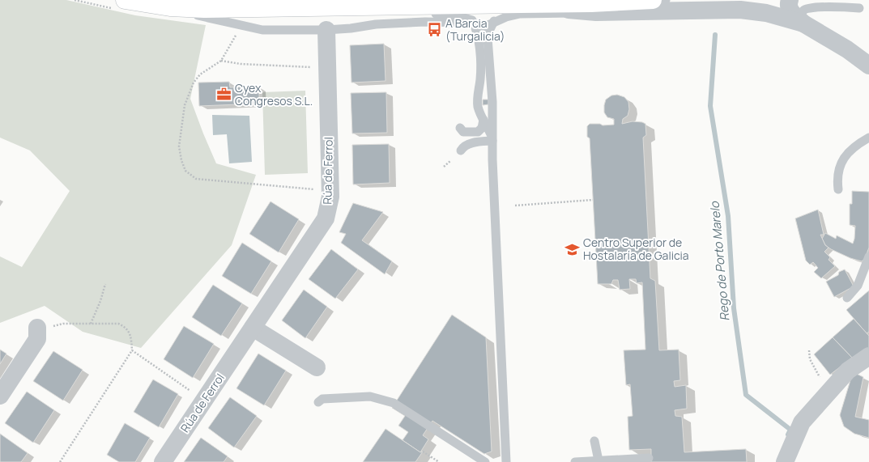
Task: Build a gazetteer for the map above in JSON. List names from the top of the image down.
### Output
{
  "streets": {
    "street": ["Rúa de Ferrol"]
  },
  "water": ["Rego de Porto Marelo"],
  "places": {
    "bus stop": ["A Barcia (Turgalicia)"],
    "office": ["Cyex Congresos S.L."],
    "school or university": ["Centro Superior de Hostalaría de Galicia"]
  }
}
